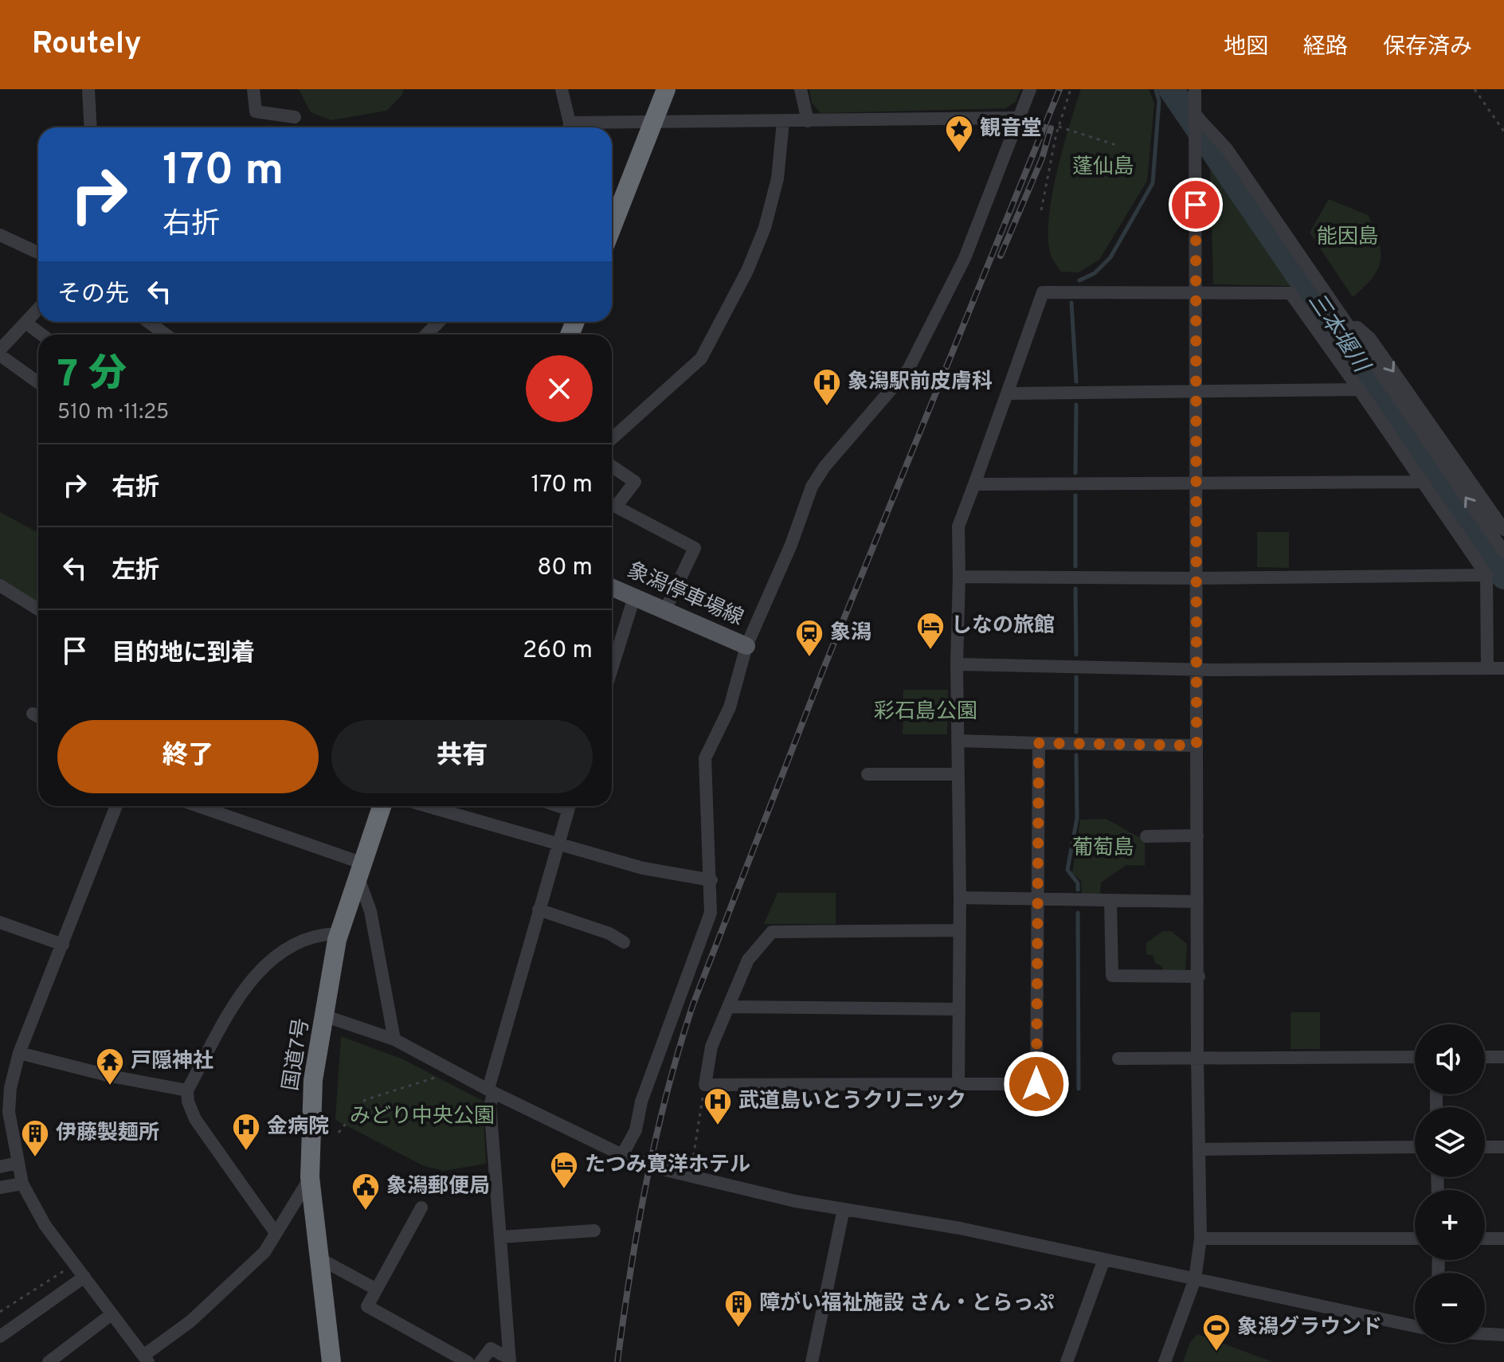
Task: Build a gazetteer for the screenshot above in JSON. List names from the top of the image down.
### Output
{
  "streets": {
    "highway": ["国道7号"],
    "main road": ["象潟停車場線"]
  },
  "water": ["三本堰川"],
  "parks": [
    "蓬仙島",
    "能因島",
    "彩石島公園",
    "葡萄島",
    "みどり中央公園"
  ],
  "places": {
    "place": ["観音堂"],
    "hospital": ["象潟駅前皮膚科", "武道島いとうクリニック", "金病院"],
    "hotel": ["しなの旅館", "たつみ寛洋ホテル"],
    "station": ["象潟"],
    "temple": ["戸隠神社"],
    "building": ["伊藤製麺所", "障がい福祉施設 さん・とらっぷ"],
    "public building": ["象潟郵便局"],
    "sports": ["象潟グラウンド"]
  },
  "page": {
    "header": "Routely",
    "nav": ["地図", "経路", "保存済み"],
    "turn": ["170 m", "右折"],
    "then": "その先",
    "heading": ["7 分", "510 m · 11:25"],
    "list": [
      {
        "name": "右折",
        "value": "170 m"
      },
      {
        "name": "左折",
        "value": "80 m"
      },
      {
        "name": "目的地に到着",
        "value": "260 m"
      }
    ],
    "buttons": ["終了", "共有"],
    "map_buttons": ["+", "−"]
  }
}
